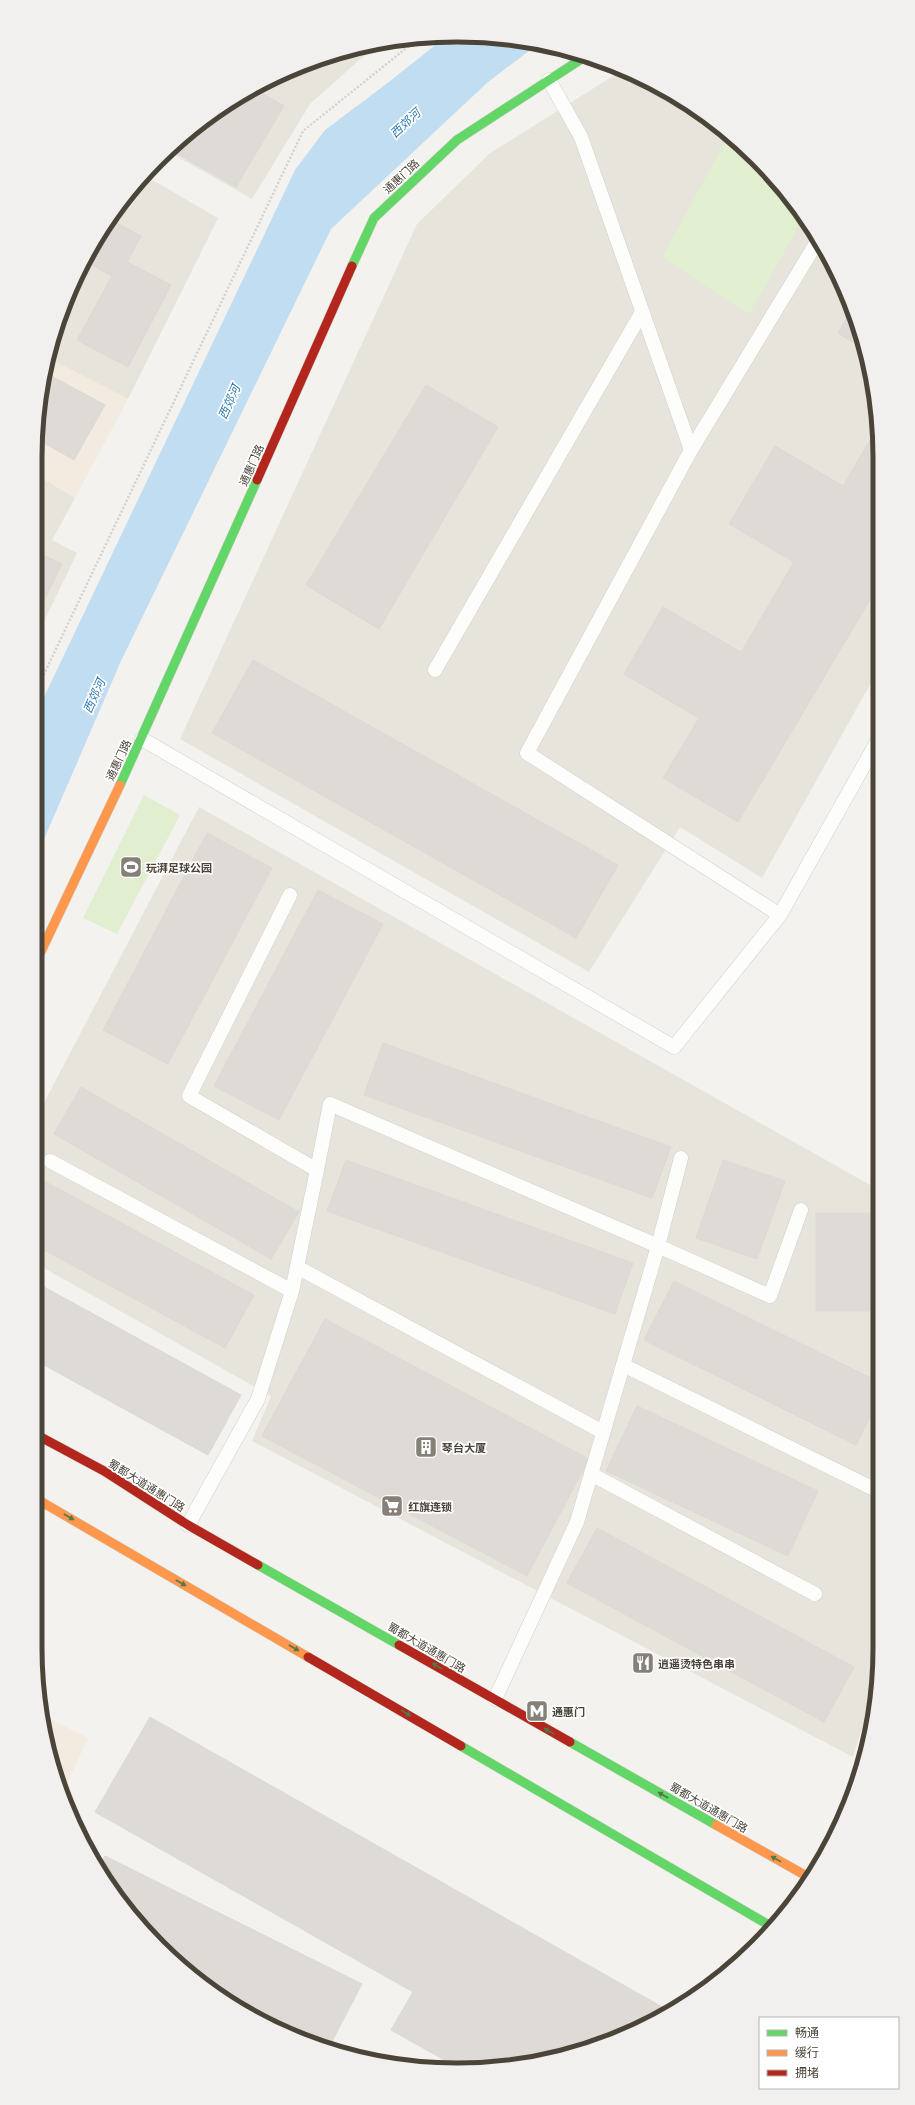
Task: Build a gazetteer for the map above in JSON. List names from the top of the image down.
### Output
{
  "streets": {
    "main road": ["通惠门路", "蜀都大道通惠门路"]
  },
  "water": ["西郊河"],
  "places": {
    "sports": ["玩湃足球公园"],
    "building": ["琴台大厦"],
    "supermarket": ["红旗连锁"],
    "restaurant": ["逍遥烫特色串串"],
    "metro station": ["通惠门"]
  },
  "legend": ["畅通", "缓行", "拥堵"]
}
